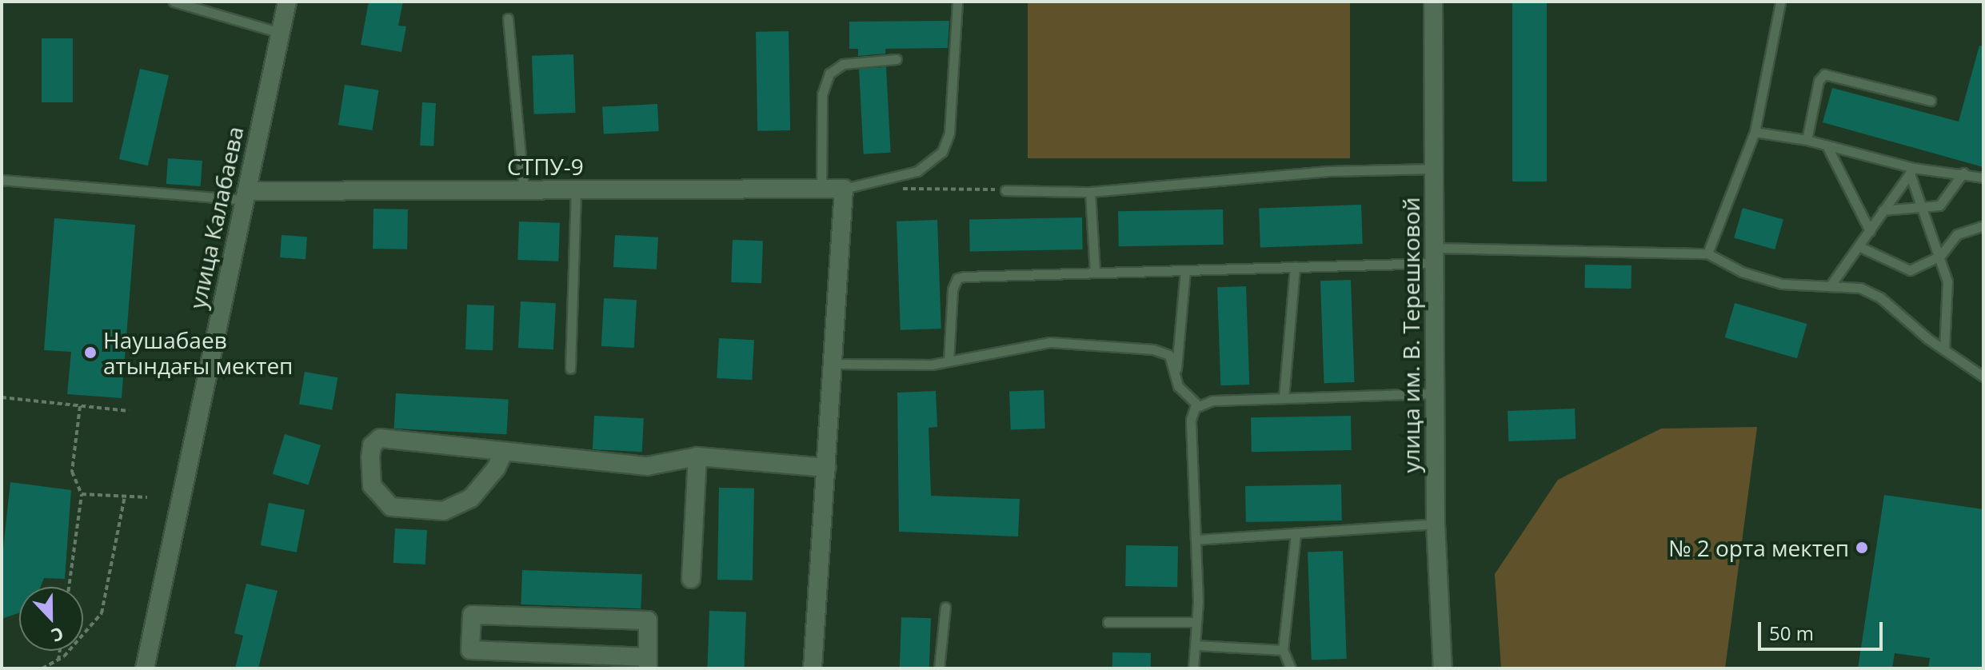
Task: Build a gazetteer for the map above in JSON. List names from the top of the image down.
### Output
{
  "streets": {
    "street": ["СТПУ-9", "улица Калабаева", "улица им. В. Терешковой"]
  },
  "crossings": [
    ["СТПУ-9", "улица Калабаева"]
  ],
  "places": ["Наушабаев атындағы мектеп", "№ 2 орта мектеп"],
  "scale_bar": "50 m",
  "north": "bottom"
}
